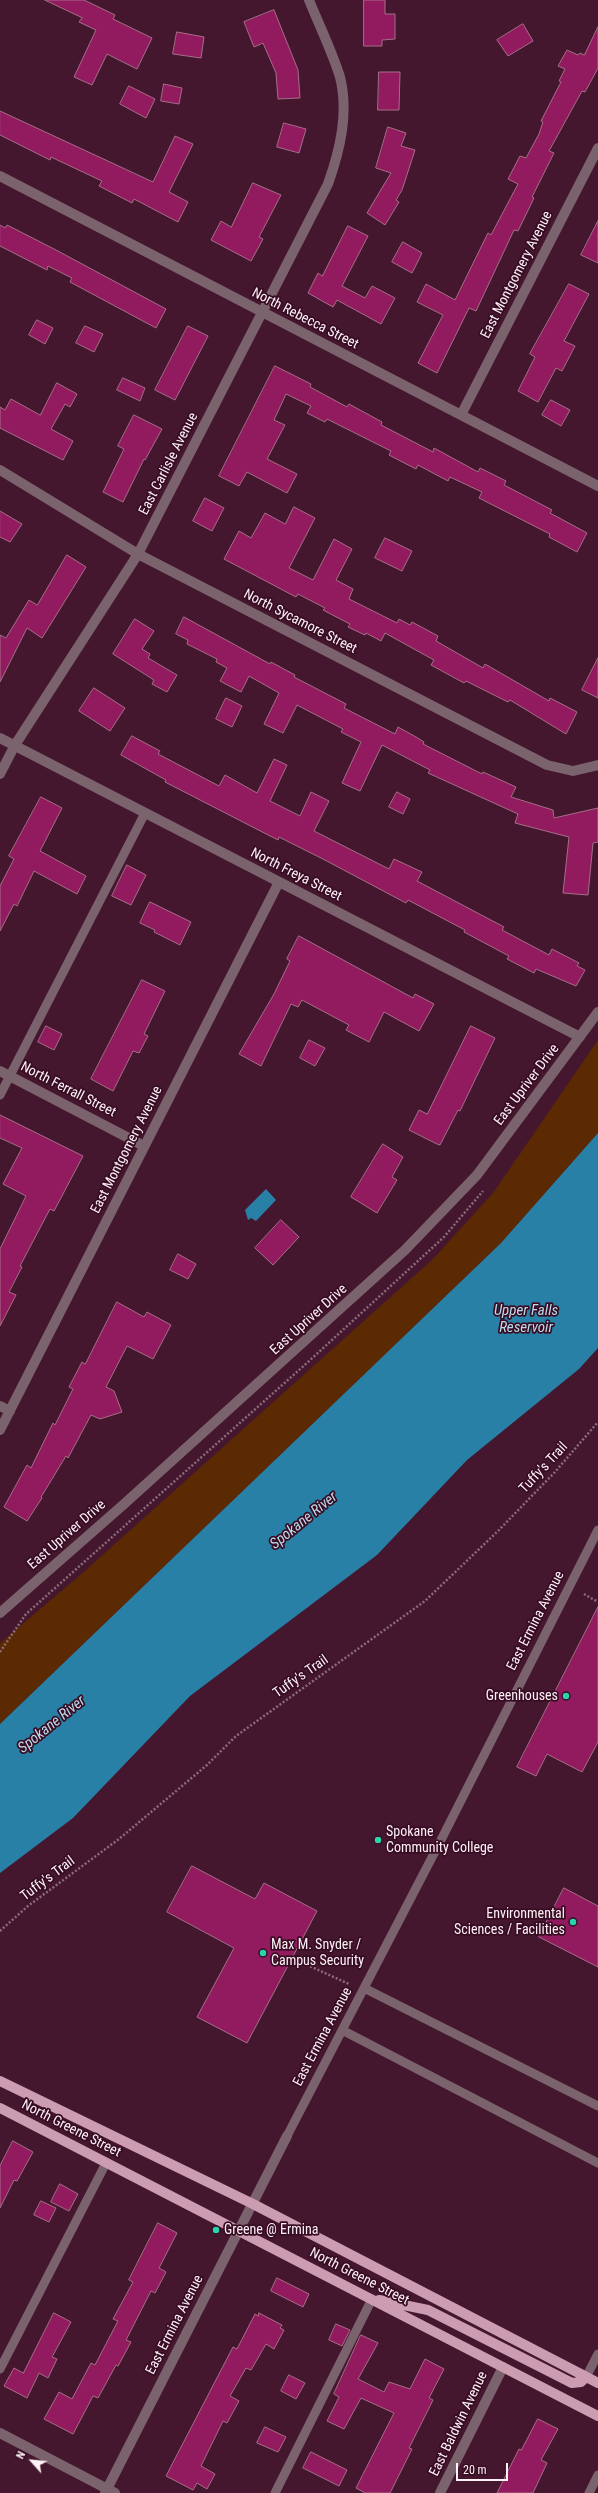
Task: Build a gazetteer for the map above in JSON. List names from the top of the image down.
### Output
{
  "streets": {
    "main road": ["North Greene Street"],
    "street": [
      "East Montgomery Avenue",
      "North Rebecca Street",
      "East Carlisle Avenue",
      "North Sycamore Street",
      "North Freya Street",
      "East Upriver Drive",
      "North Ferrall Street",
      "East Ermina Avenue",
      "East Baldwin Avenue"
    ],
    "path": ["Tuffy's Trail"]
  },
  "crossings": [
    ["East Montgomery Avenue", "North Rebecca Street"],
    ["East Montgomery Avenue", "North Freya Street"],
    ["East Montgomery Avenue", "North Ferrall Street"],
    ["North Rebecca Street", "East Carlisle Avenue"],
    ["East Carlisle Avenue", "North Sycamore Street"],
    ["East Carlisle Avenue", "North Freya Street"],
    ["North Freya Street", "East Upriver Drive"],
    ["East Ermina Avenue", "North Greene Street"],
    ["North Greene Street", "East Baldwin Avenue"]
  ],
  "water": ["Upper Falls Reservoir", "Spokane River"],
  "places": [
    "Greenhouses",
    "Spokane Community College",
    "Environmental Sciences / Facilities",
    "Max M. Snyder / Campus Security",
    "Greene @ Ermina"
  ],
  "scale_bar": "20 m",
  "north": "top left"
}
